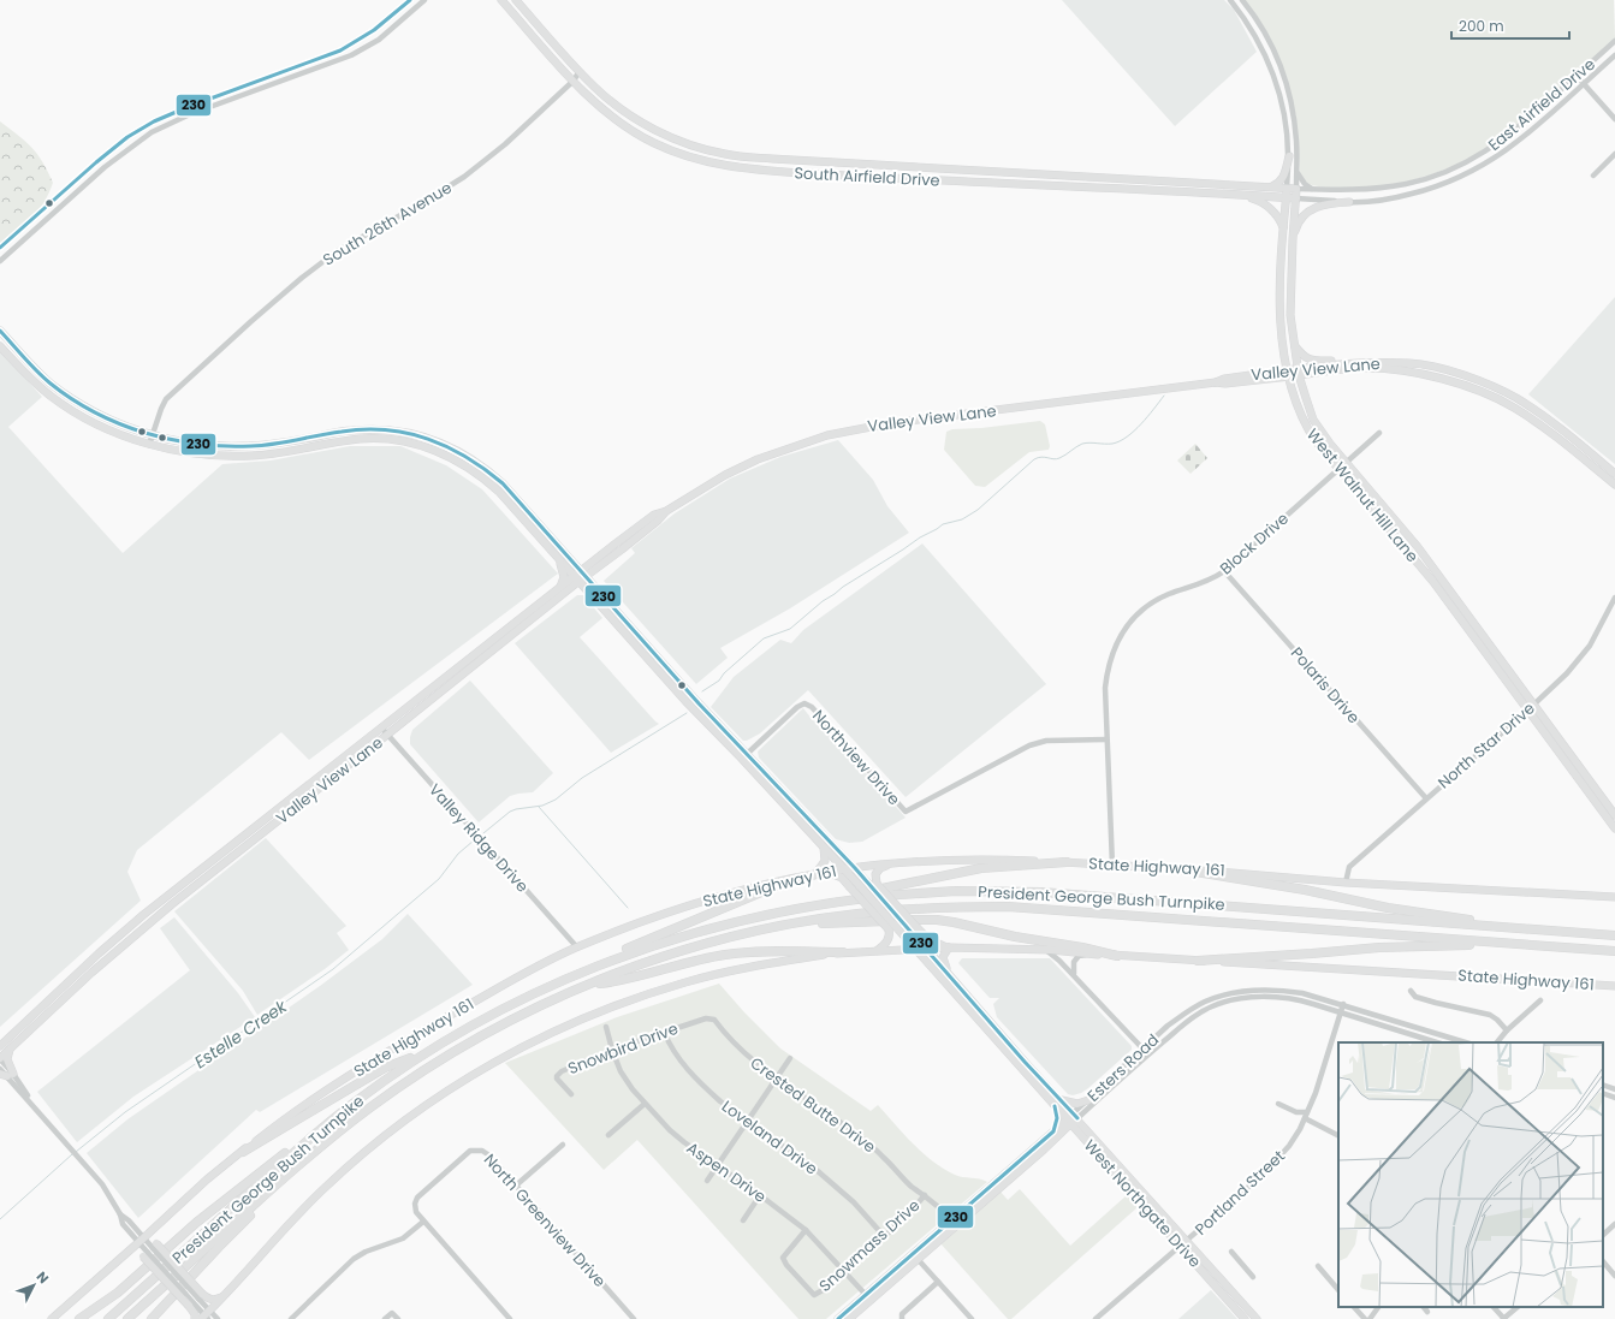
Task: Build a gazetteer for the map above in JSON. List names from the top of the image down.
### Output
{
  "streets": {
    "highway": ["President George Bush Turnpike"],
    "main road": [
      "South Airfield Drive",
      "Valley View Lane",
      "West Walnut Hill Lane",
      "State Highway 161",
      "Esters Road",
      "West Northgate Drive"
    ],
    "street": [
      "East Airfield Drive",
      "South 26th Avenue",
      "Block Drive",
      "Polaris Drive",
      "North Star Drive",
      "Northview Drive",
      "Valley Ridge Drive",
      "Snowbird Drive",
      "Crested Butte Drive",
      "Loveland Drive",
      "Aspen Drive",
      "Portland Street",
      "North Greenview Drive",
      "Snowmass Drive"
    ]
  },
  "crossings": [
    ["East Airfield Drive", "South Airfield Drive"],
    ["East Airfield Drive", "West Walnut Hill Lane"],
    ["South Airfield Drive", "South 26th Avenue"],
    ["South Airfield Drive", "West Walnut Hill Lane"],
    ["South 26th Avenue", "West Northgate Drive"],
    ["Valley View Lane", "West Walnut Hill Lane"],
    ["Valley View Lane", "Valley Ridge Drive"],
    ["Valley View Lane", "West Northgate Drive"],
    ["West Walnut Hill Lane", "Block Drive"],
    ["West Walnut Hill Lane", "North Star Drive"],
    ["Block Drive", "Polaris Drive"],
    ["Block Drive", "Northview Drive"],
    ["Block Drive", "State Highway 161"],
    ["Polaris Drive", "North Star Drive"],
    ["North Star Drive", "State Highway 161"],
    ["Northview Drive", "West Northgate Drive"],
    ["Valley Ridge Drive", "State Highway 161"],
    ["State Highway 161", "West Northgate Drive"],
    ["Snowbird Drive", "Crested Butte Drive"],
    ["Snowbird Drive", "Loveland Drive"],
    ["Snowbird Drive", "Aspen Drive"],
    ["Esters Road", "Crested Butte Drive"],
    ["Esters Road", "Aspen Drive"],
    ["Esters Road", "Portland Street"],
    ["Esters Road", "West Northgate Drive"],
    ["Crested Butte Drive", "Snowmass Drive"],
    ["Loveland Drive", "Snowmass Drive"],
    ["Aspen Drive", "Snowmass Drive"],
    ["Portland Street", "West Northgate Drive"]
  ],
  "water": ["Estelle Creek"],
  "lines": ["transit line 230"],
  "scale_bar": "200 m",
  "north": "top right"
}
